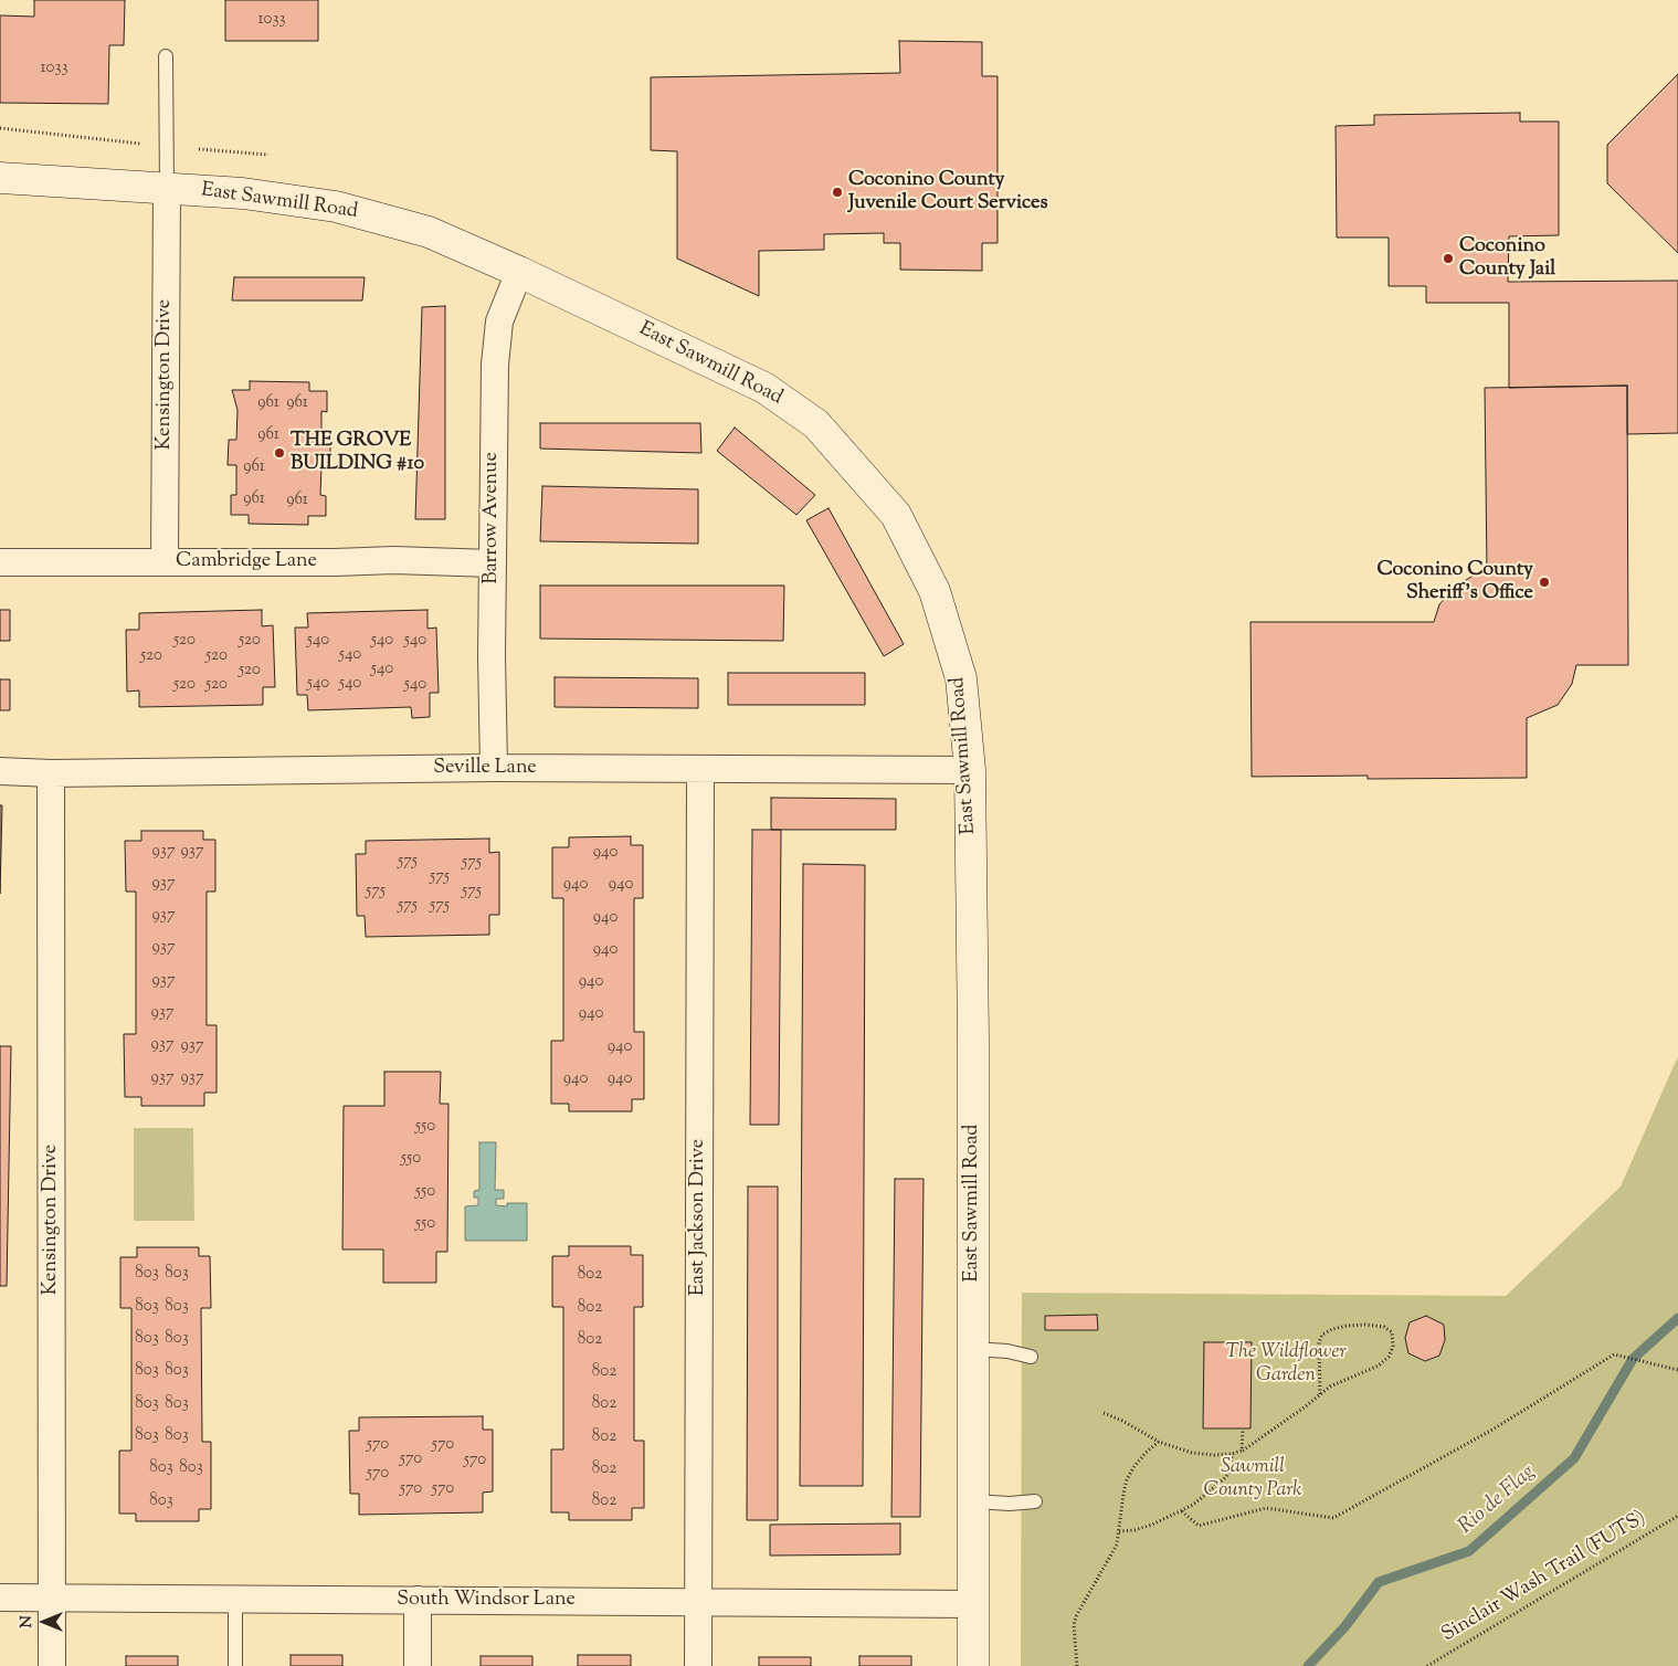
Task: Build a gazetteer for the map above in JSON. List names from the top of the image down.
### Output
{
  "streets": {
    "street": [
      "East Sawmill Road",
      "Kensington Drive",
      "Barrow Avenue",
      "Cambridge Lane",
      "Seville Lane",
      "East Jackson Drive",
      "South Windsor Lane"
    ],
    "path": ["Sinclair Wash Trail (FUTS)"]
  },
  "crossings": [
    ["East Sawmill Road", "Kensington Drive"],
    ["East Sawmill Road", "Barrow Avenue"],
    ["East Sawmill Road", "Seville Lane"],
    ["East Sawmill Road", "South Windsor Lane"],
    ["Kensington Drive", "Cambridge Lane"],
    ["Kensington Drive", "Seville Lane"],
    ["Kensington Drive", "South Windsor Lane"],
    ["Barrow Avenue", "Cambridge Lane"],
    ["Barrow Avenue", "Seville Lane"],
    ["Seville Lane", "East Jackson Drive"],
    ["East Jackson Drive", "South Windsor Lane"]
  ],
  "water": ["Rio de Flag"],
  "parks": ["The Wildflower Garden", "Sawmill County Park"],
  "places": [
    "Coconino County Juvenile Court Services",
    "Coconino County Jail",
    "THE GROVE BUILDING #10",
    "Coconino County Sheriff's Office"
  ],
  "house_numbers": [
    "1033",
    "1033",
    "961",
    "961",
    "961",
    "961",
    "961",
    "961",
    "520",
    "520",
    "540",
    "540",
    "540",
    "540",
    "520",
    "520",
    "540",
    "520",
    "540",
    "540",
    "520",
    "520",
    "540",
    "937",
    "937",
    "940",
    "575",
    "575",
    "575",
    "937",
    "940",
    "940",
    "575",
    "575",
    "575",
    "575",
    "937",
    "940",
    "937",
    "940",
    "937",
    "940",
    "937",
    "940",
    "937",
    "937",
    "940",
    "937",
    "937",
    "940",
    "940",
    "550",
    "550",
    "550",
    "550",
    "803",
    "803",
    "802",
    "803",
    "803",
    "802",
    "803",
    "803",
    "802",
    "803",
    "803",
    "802",
    "803",
    "803",
    "802",
    "803",
    "803",
    "802",
    "570",
    "570",
    "570",
    "570",
    "803",
    "803",
    "802",
    "570",
    "570",
    "570",
    "803",
    "802"
  ],
  "north": "left"
}
